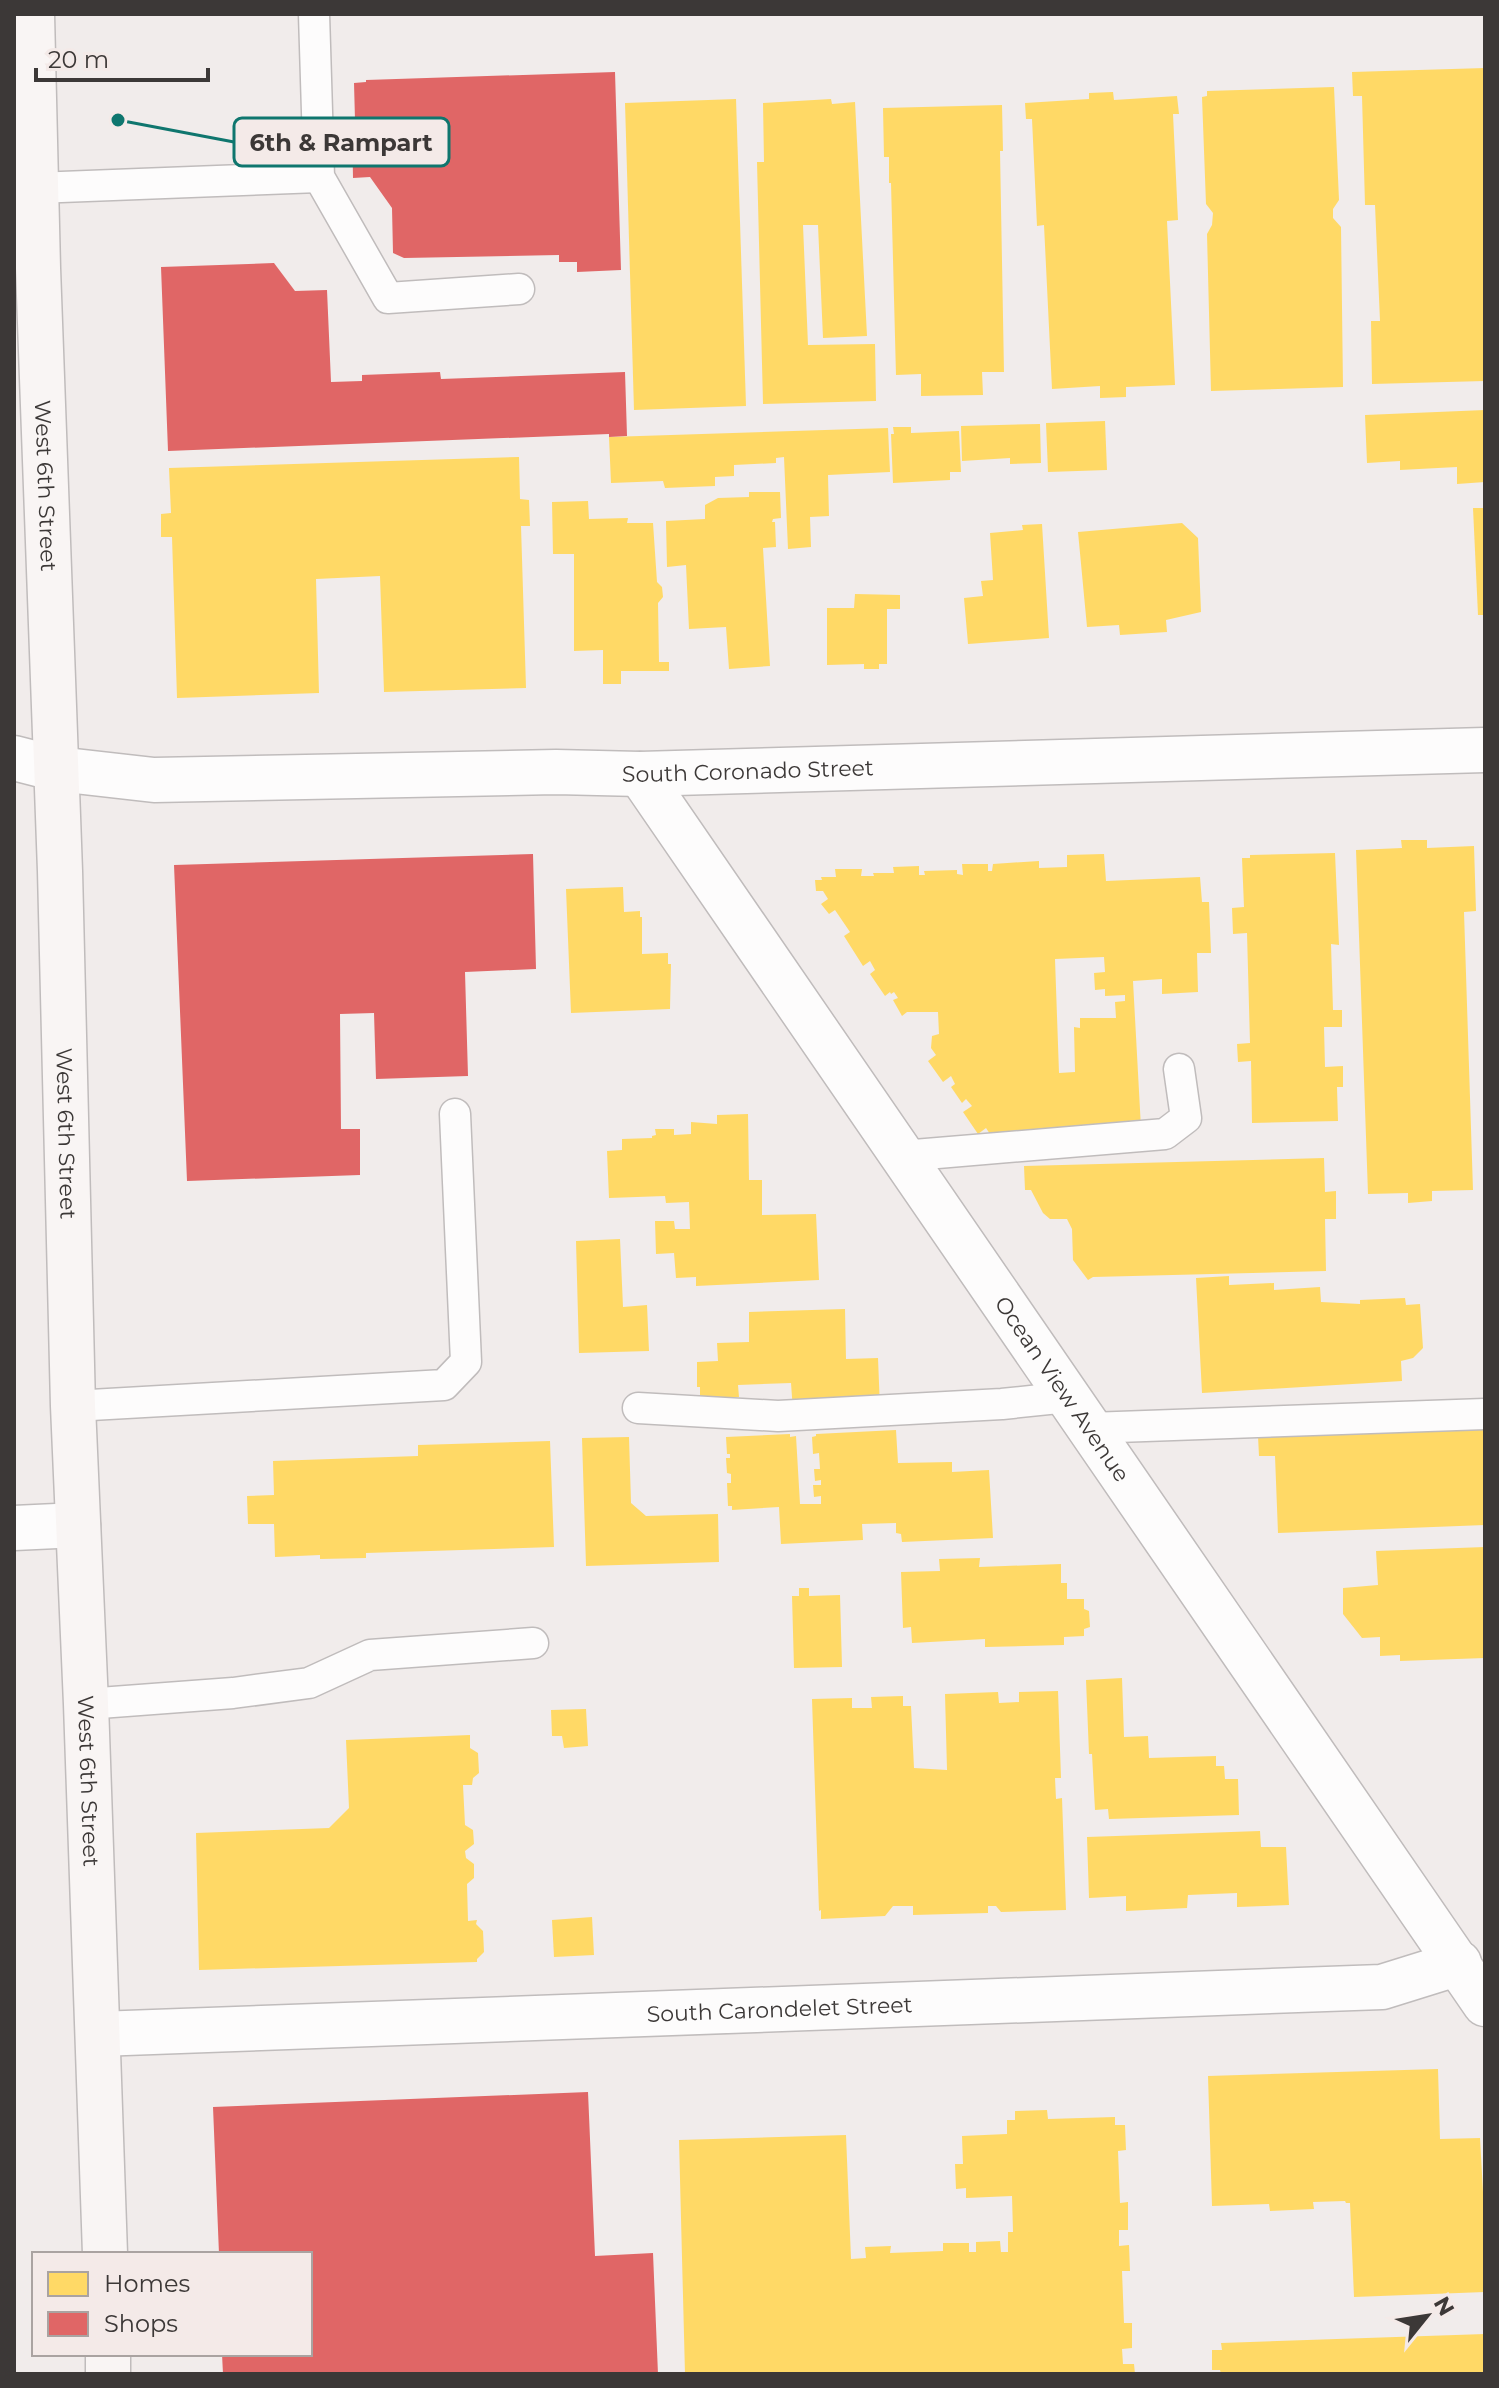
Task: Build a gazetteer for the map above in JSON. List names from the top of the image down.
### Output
{
  "streets": {
    "main road": ["West 6th Street"],
    "street": ["South Coronado Street", "Ocean View Avenue", "South Carondelet Street"]
  },
  "crossings": [
    ["West 6th Street", "South Coronado Street"],
    ["West 6th Street", "South Carondelet Street"],
    ["South Coronado Street", "Ocean View Avenue"],
    ["Ocean View Avenue", "South Carondelet Street"]
  ],
  "places": ["6th & Rampart"],
  "legend": ["Homes", "Shops"],
  "scale_bar": "20 m",
  "north": "top right"
}
